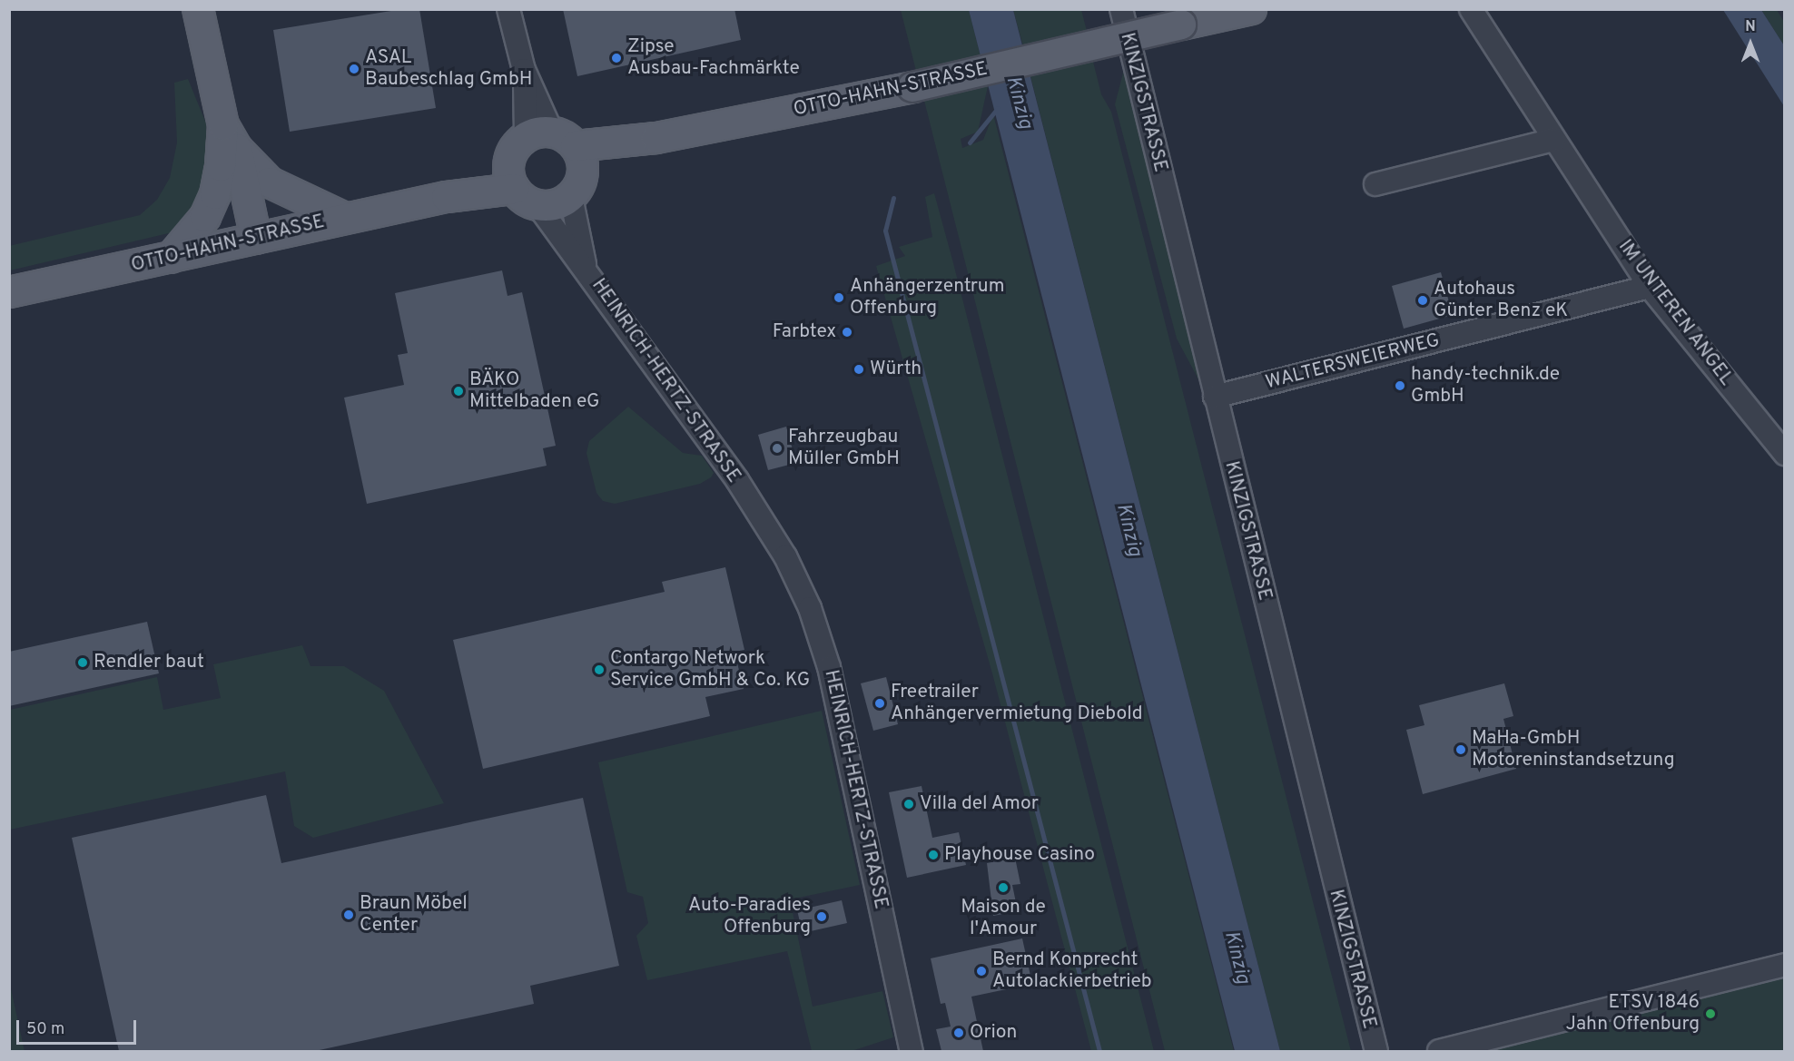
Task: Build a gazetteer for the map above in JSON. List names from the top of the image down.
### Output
{
  "streets": {
    "main road": ["OTTO-HAHN-STRASSE"],
    "street": [
      "KINZIGSTRASSE",
      "IM UNTEREN ANGEL",
      "WALTERSWEIERWEG",
      "HEINRICH-HERTZ-STRASSE"
    ]
  },
  "crossings": [
    ["OTTO-HAHN-STRASSE", "HEINRICH-HERTZ-STRASSE"],
    ["KINZIGSTRASSE", "WALTERSWEIERWEG"],
    ["IM UNTEREN ANGEL", "WALTERSWEIERWEG"]
  ],
  "water": ["Kinzig"],
  "places": [
    "Zipse Ausbau-Fachmärkte",
    "ASAL Baubeschlag GmbH",
    "Anhängerzentrum Offenburg",
    "Autohaus Günter Benz eK",
    "Farbtex",
    "Würth",
    "handy-technik.de GmbH",
    "BÄKO Mittelbaden eG",
    "Fahrzeugbau Müller GmbH",
    "Rendler baut",
    "Contargo Network Service GmbH & Co. KG",
    "Freetrailer Anhängervermietung Diebold",
    "MaHa-GmbH Motoreninstandsetzung",
    "Villa del Amor",
    "Playhouse Casino",
    "Maison de l'Amour",
    "Braun Möbel Center",
    "Auto-Paradies Offenburg",
    "Bernd Konprecht Autolackierbetrieb",
    "ETSV 1846 Jahn Offenburg",
    "Orion"
  ],
  "scale_bar": "50 m",
  "north": "top"
}
